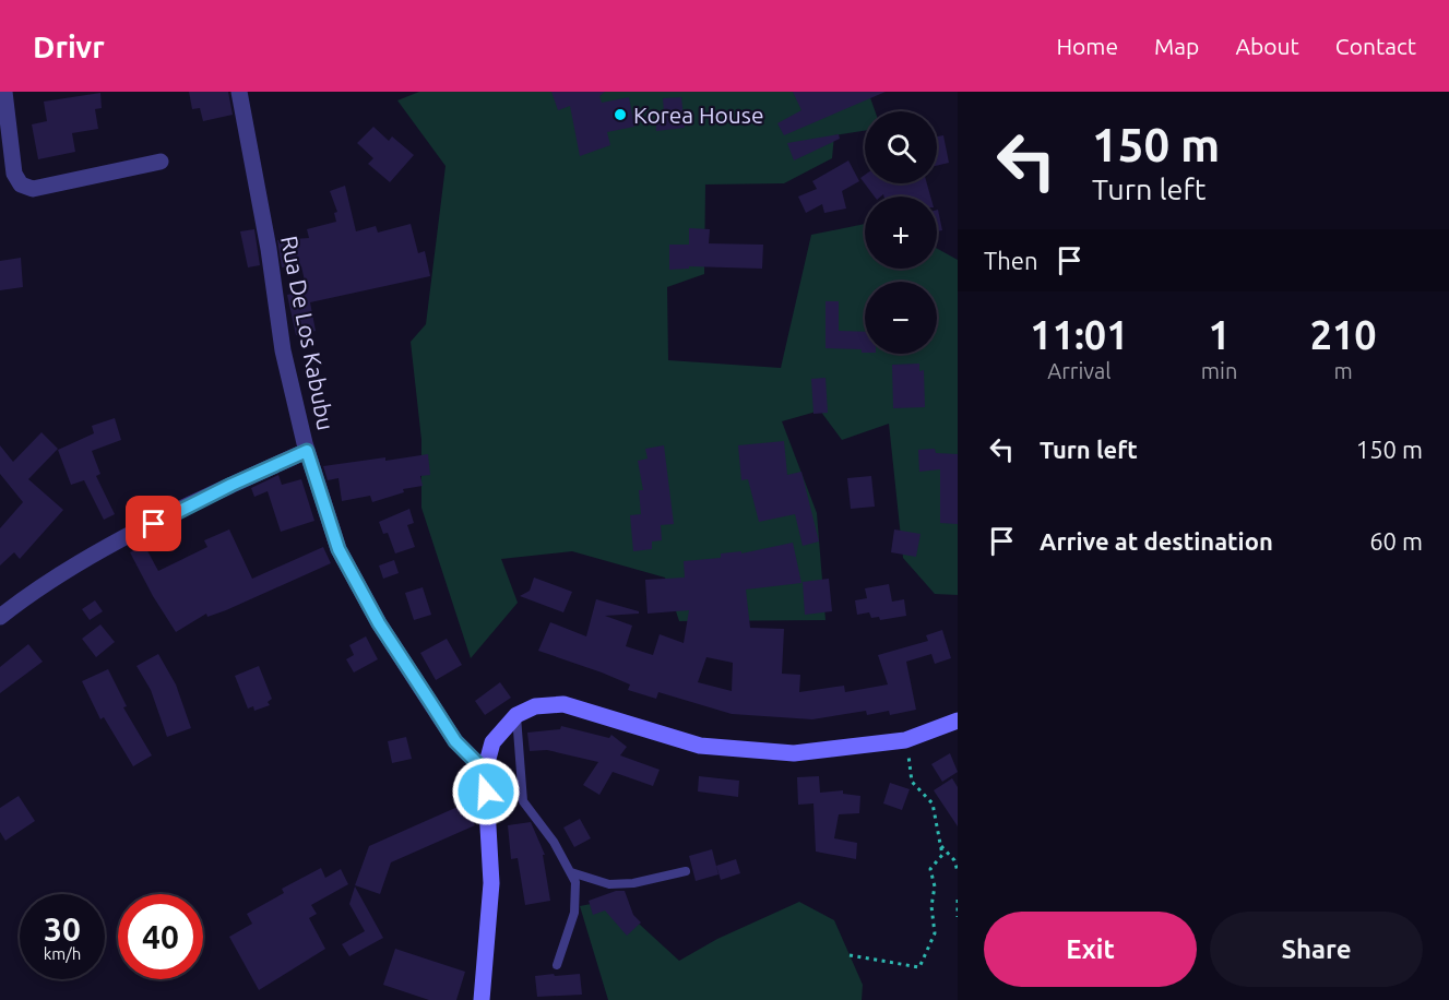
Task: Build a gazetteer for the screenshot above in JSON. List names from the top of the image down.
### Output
{
  "streets": {
    "street": ["Rua De Los Kabubu"]
  },
  "places": ["Korea House"],
  "page": {
    "header": "Drivr",
    "nav": [
      "Home",
      "Map",
      "About",
      "Contact"
    ],
    "turn": ["150 m", "Turn left"],
    "map_buttons": ["+", "−"],
    "then": "Then",
    "eta": [
      "11:01",
      "Arrival",
      "1",
      "min",
      "210",
      "m"
    ],
    "list": [
      {
        "name": "Turn left",
        "value": "150 m"
      },
      {
        "name": "Arrive at destination",
        "value": "60 m"
      }
    ],
    "speed": "30 km/h",
    "limit": "40",
    "buttons": ["Exit", "Share"]
  }
}
